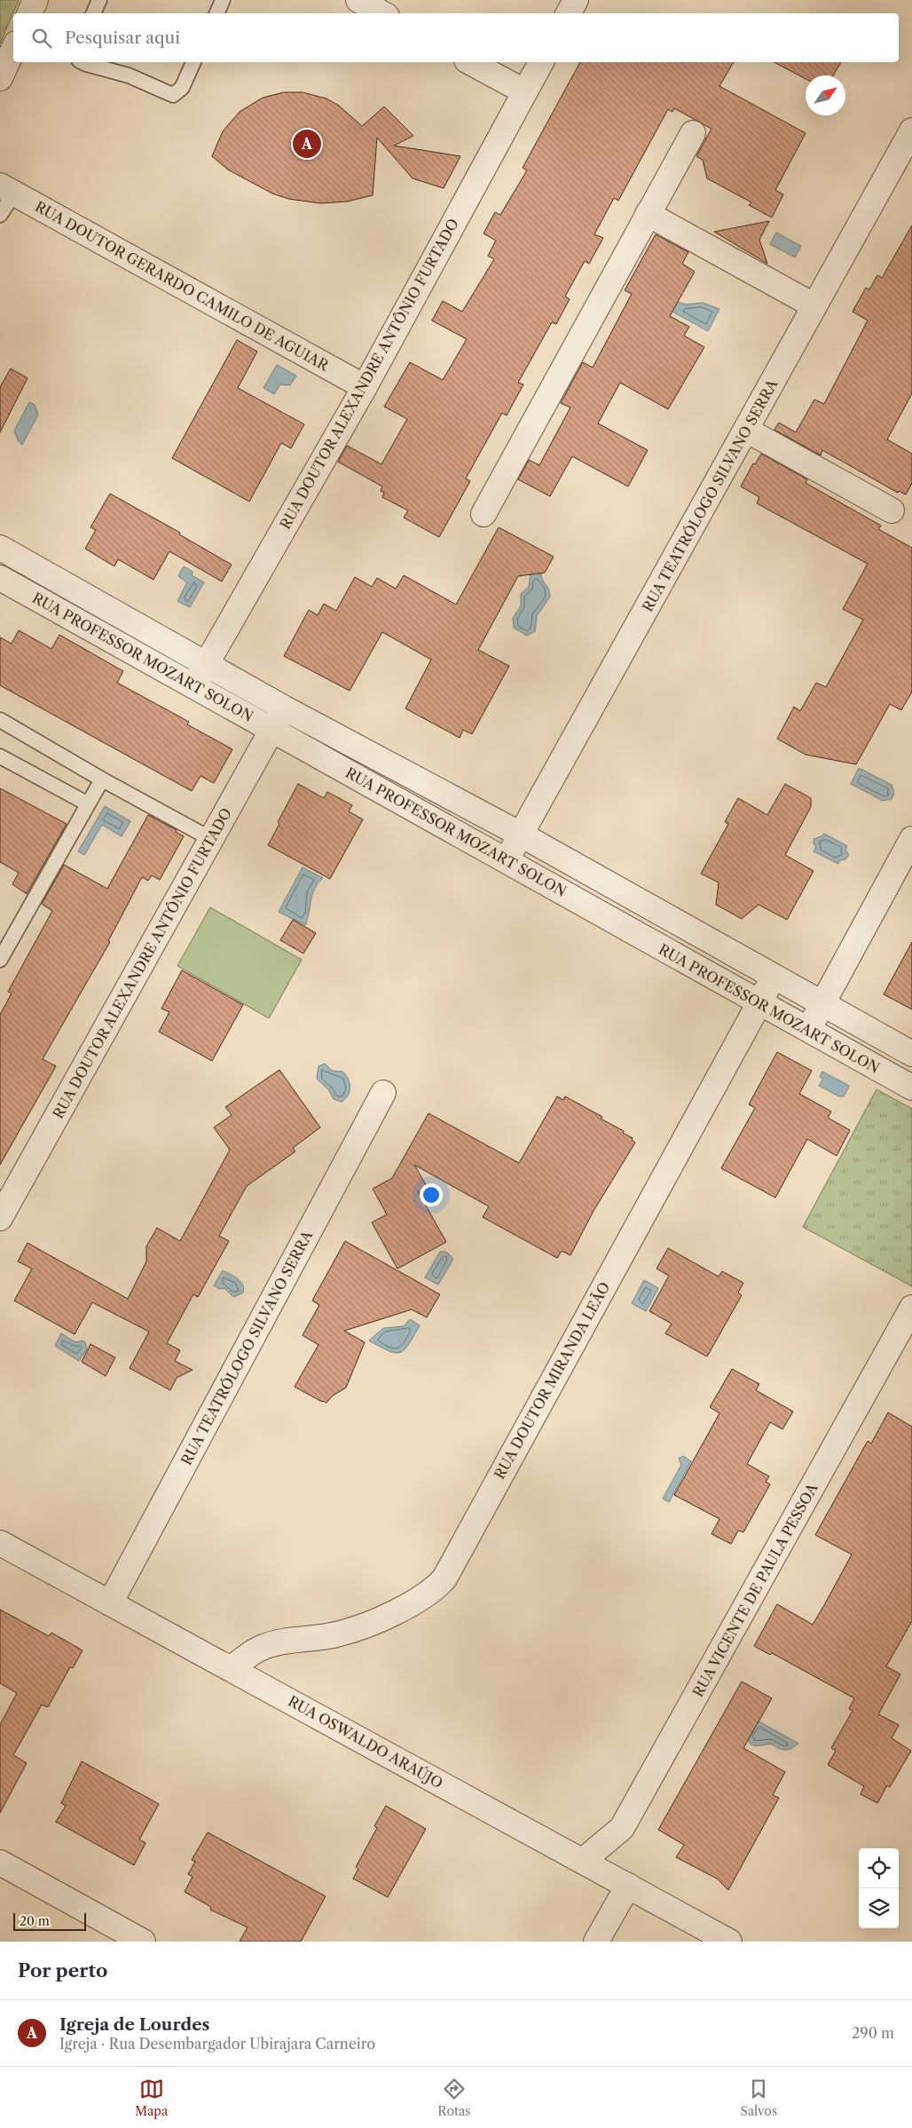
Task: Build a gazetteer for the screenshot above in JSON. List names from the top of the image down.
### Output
{
  "streets": {
    "street": [
      "RUA DOUTOR GERARDO CAMILO DE AGUIAR",
      "RUA DOUTOR ALEXANDRE ANTÔNIO FURTADO",
      "RUA TEATRÓLOGO SILVANO SERRA",
      "RUA PROFESSOR MOZART SOLON",
      "RUA DOUTOR MIRANDA LEÃO",
      "RUA VICENTE DE PAULA PESSOA",
      "RUA OSWALDO ARAÚJO"
    ]
  },
  "crossings": [
    ["RUA DOUTOR GERARDO CAMILO DE AGUIAR", "RUA DOUTOR ALEXANDRE ANTÔNIO FURTADO"],
    ["RUA DOUTOR ALEXANDRE ANTÔNIO FURTADO", "RUA PROFESSOR MOZART SOLON"],
    ["RUA TEATRÓLOGO SILVANO SERRA", "RUA PROFESSOR MOZART SOLON"],
    ["RUA TEATRÓLOGO SILVANO SERRA", "RUA OSWALDO ARAÚJO"],
    ["RUA PROFESSOR MOZART SOLON", "RUA DOUTOR MIRANDA LEÃO"],
    ["RUA DOUTOR MIRANDA LEÃO", "RUA OSWALDO ARAÚJO"],
    ["RUA VICENTE DE PAULA PESSOA", "RUA OSWALDO ARAÚJO"]
  ],
  "scale_bar": "20 m",
  "north": "top right",
  "page": {
    "search": "Pesquisar aqui",
    "pins": "A",
    "scale": "20 m",
    "heading": "Por perto",
    "list": [
      {
        "mark": "A",
        "name": "Igreja de Lourdes",
        "note": "Igreja · Rua Desembargador Ubirajara Carneiro",
        "value": "290 m"
      }
    ],
    "nav": ["Mapa", "Rotas", "Salvos"]
  }
}
